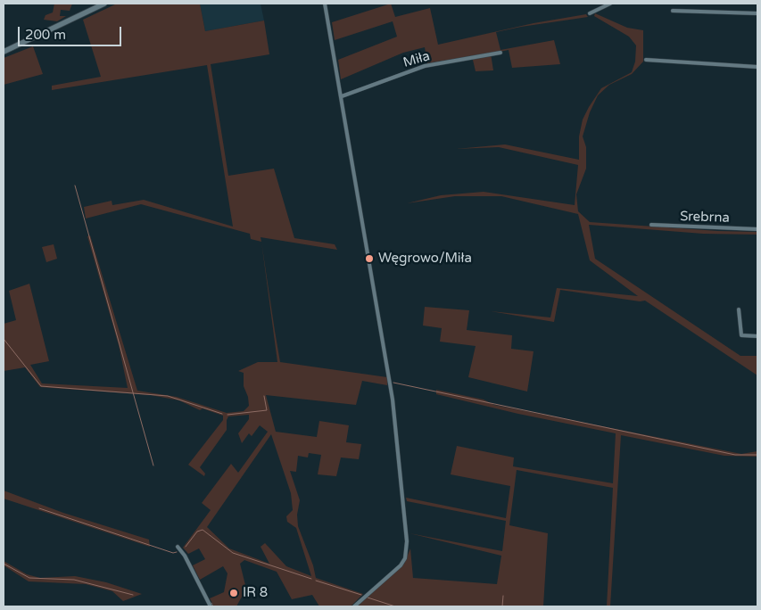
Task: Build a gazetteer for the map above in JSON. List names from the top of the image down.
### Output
{
  "streets": {
    "street": ["Miła", "Srebrna"]
  },
  "places": ["Węgrowo/Miła", "IR 8"],
  "scale_bar": "200 m"
}
